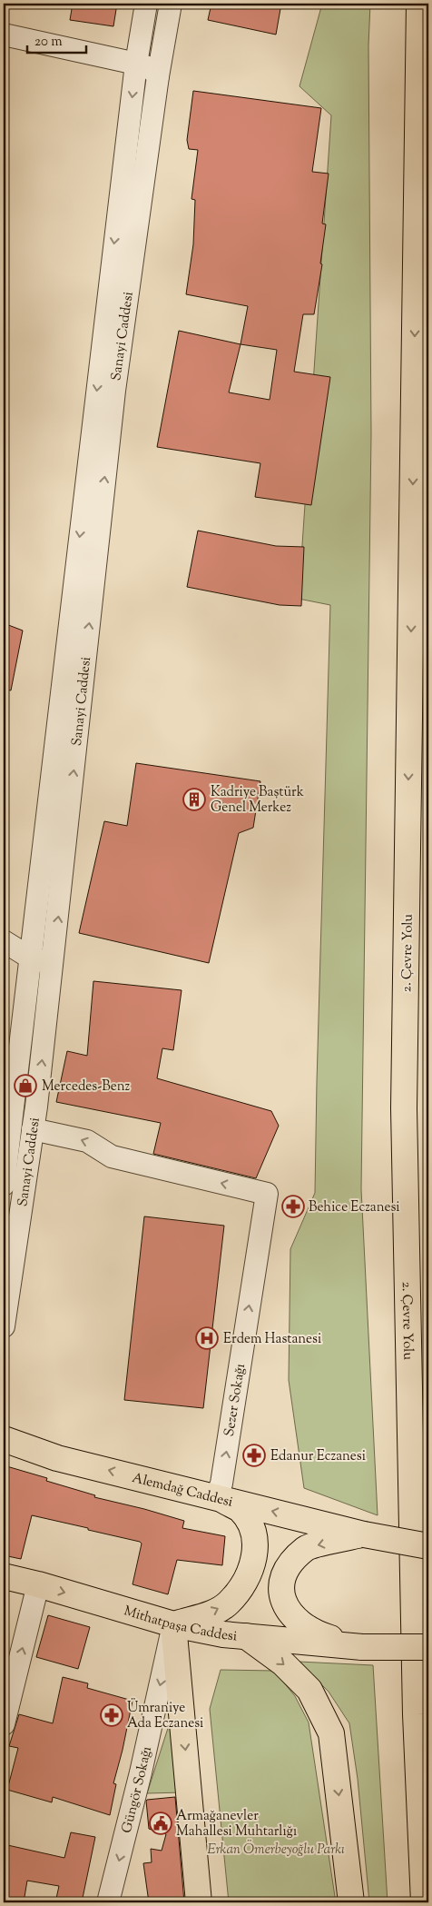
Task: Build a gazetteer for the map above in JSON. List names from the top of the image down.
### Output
{
  "streets": {
    "main road": ["2. Çevre Yolu", "Alemdağ Caddesi", "Mithatpaşa Caddesi"],
    "street": ["Sanayi Caddesi", "Sezer Sokağı", "Güngör Sokağı"]
  },
  "crossings": [
    ["Sanayi Caddesi", "Sezer Sokağı"],
    ["Sezer Sokağı", "Alemdağ Caddesi"],
    ["Mithatpaşa Caddesi", "Güngör Sokağı"]
  ],
  "one_way": ["2. Çevre Yolu", "Alemdağ Caddesi", "Mithatpaşa Caddesi"],
  "parks": ["Erkan Ömerbeyoğlu Parkı"],
  "places": {
    "building": ["Kadriye Baştürk Genel Merkez"],
    "shop": ["Mercedes-Benz"],
    "pharmacy": ["Behice Eczanesi", "Edanur Eczanesi", "Ümraniye Ada Eczanesi"],
    "hospital": ["Erdem Hastanesi"],
    "public building": ["Armağanevler Mahallesi Muhtarlığı"]
  },
  "scale_bar": "20 m"
}
